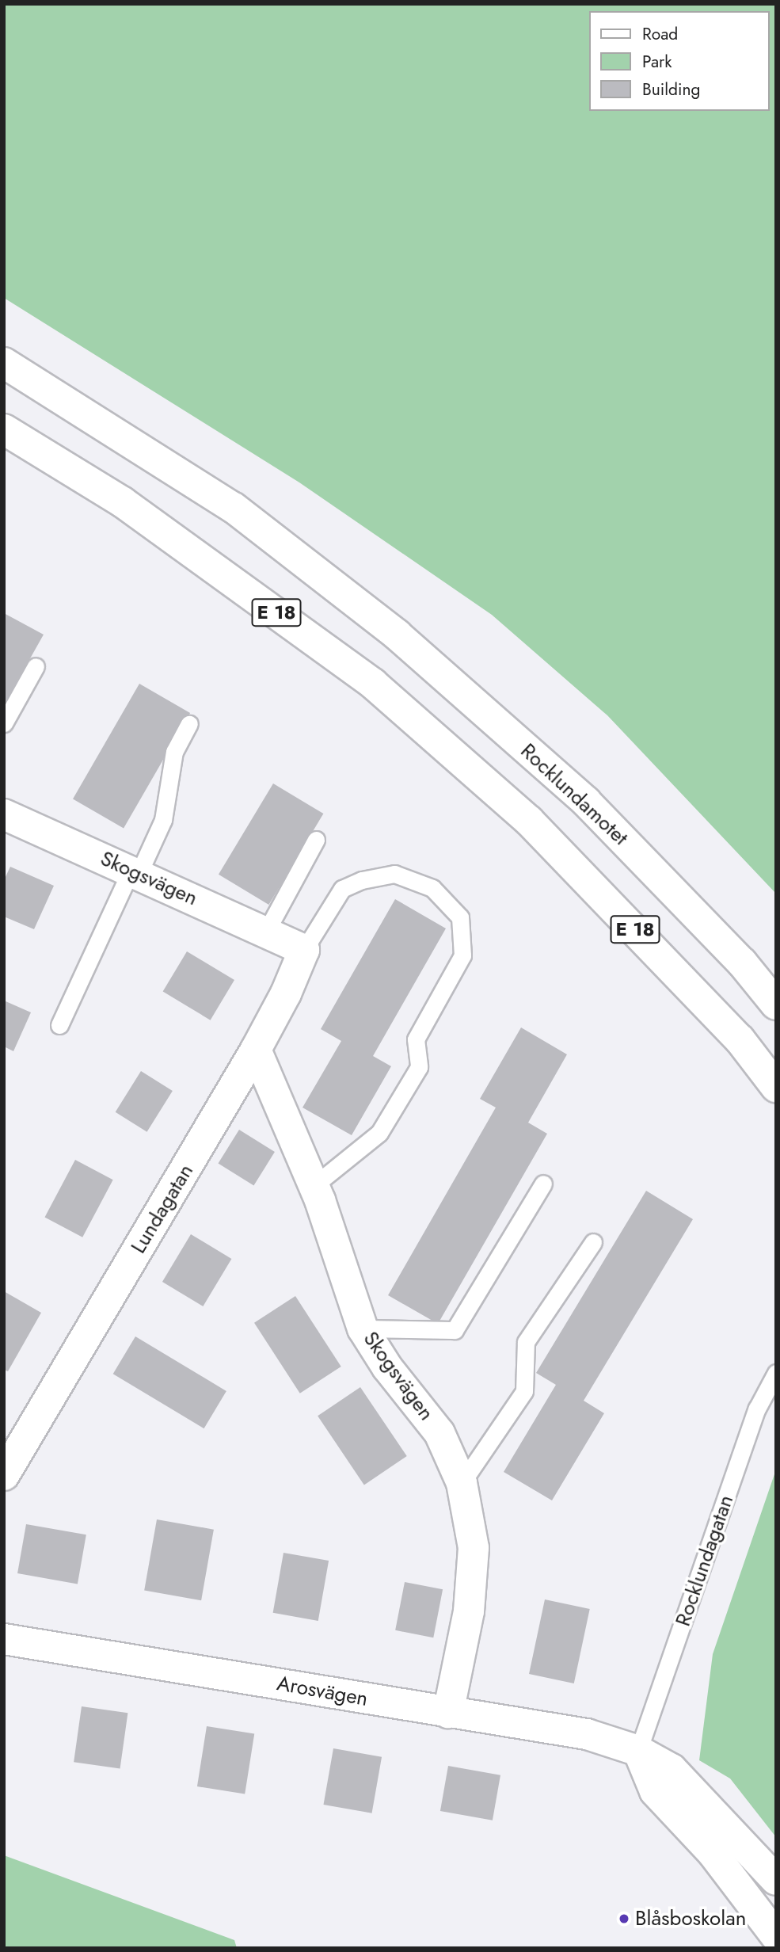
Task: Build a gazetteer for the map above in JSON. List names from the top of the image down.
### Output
{
  "streets": {
    "main road": [
      "E 18",
      "Rocklundamotet",
      "Skogsvägen",
      "Lundagatan",
      "Arosvägen"
    ],
    "lane": ["Rocklundagatan"]
  },
  "crossings": [
    ["Skogsvägen", "Lundagatan"],
    ["Skogsvägen", "Arosvägen"],
    ["Rocklundagatan", "Arosvägen"]
  ],
  "places": ["Blåsboskolan"],
  "legend": ["Road", "Park", "Building"]
}
